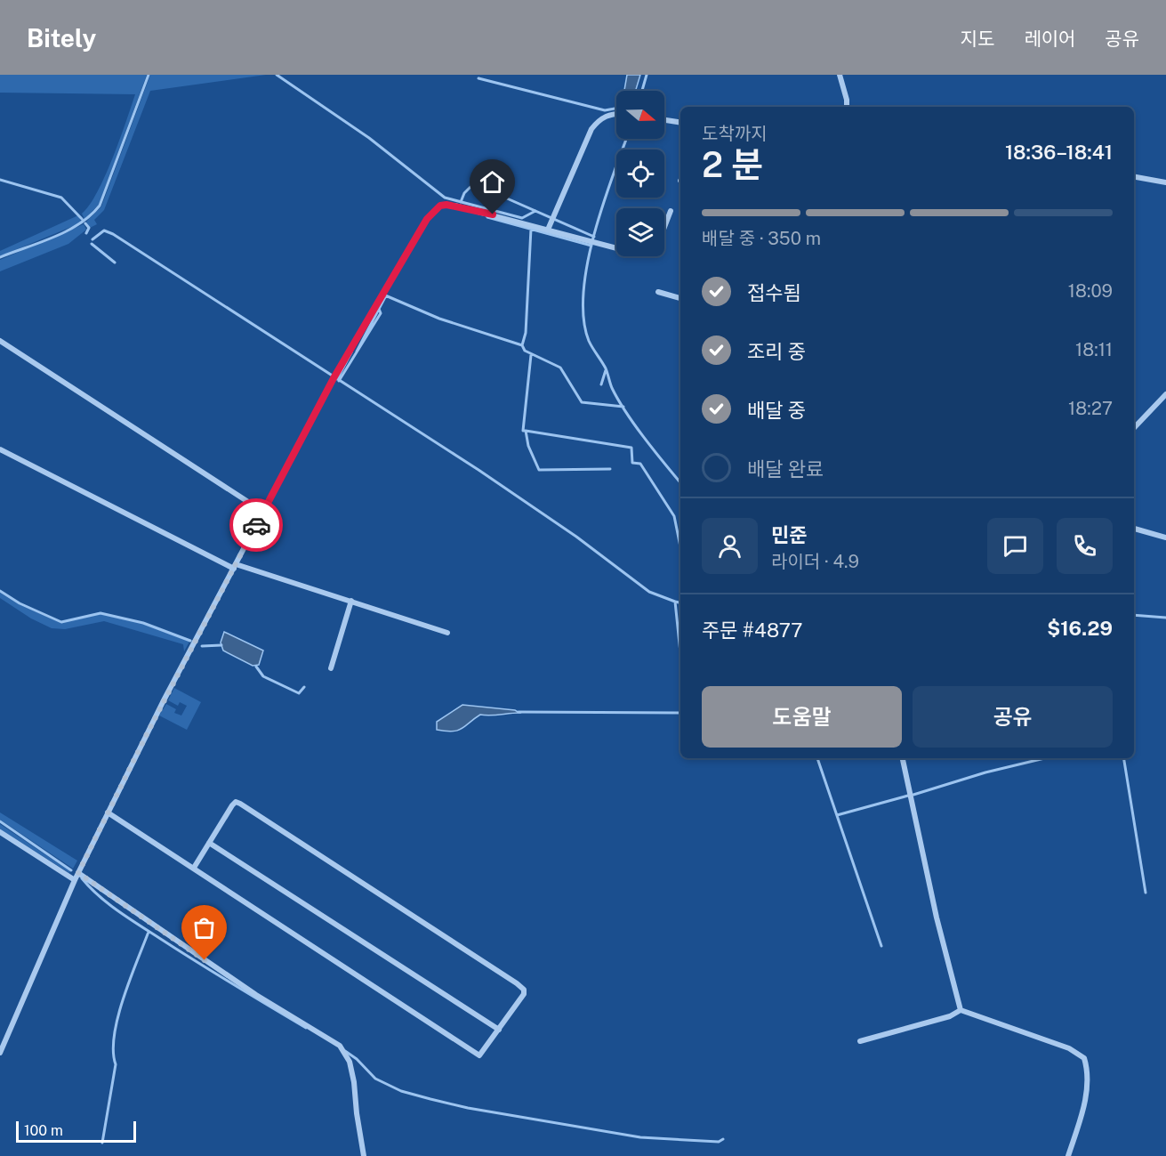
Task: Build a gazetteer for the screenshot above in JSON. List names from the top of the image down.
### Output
{
  "scale_bar": "100 m",
  "north": "right",
  "page": {
    "header": "Bitely",
    "nav": ["지도", "레이어", "공유"],
    "heading": ["2 분", "도착까지", "18:36–18:41"],
    "panel": [
      "민준",
      "라이더 · 4.9",
      "주문 #4877",
      "$16.29"
    ],
    "bar": "배달 중 · 350 m",
    "list": [
      ["접수됨", "18:09"],
      ["조리 중", "18:11"],
      ["배달 중", "18:27"],
      "배달 완료"
    ],
    "buttons": ["도움말", "공유"],
    "scale": "100 m"
  }
}
